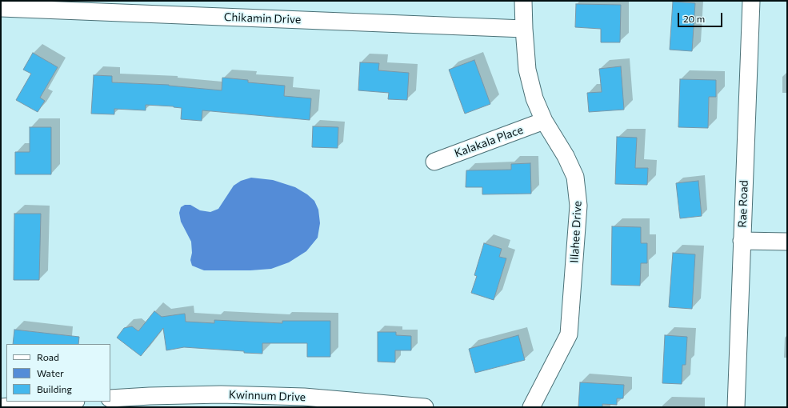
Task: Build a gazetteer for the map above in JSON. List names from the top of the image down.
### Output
{
  "streets": {
    "street": [
      "Chikamin Drive",
      "Kalakala Place",
      "Rae Road",
      "Illahee Drive",
      "Kwinnum Drive"
    ]
  },
  "crossings": [
    ["Chikamin Drive", "Illahee Drive"],
    ["Kalakala Place", "Illahee Drive"]
  ],
  "legend": ["Road", "Water", "Building"],
  "scale_bar": "20 m"
}
